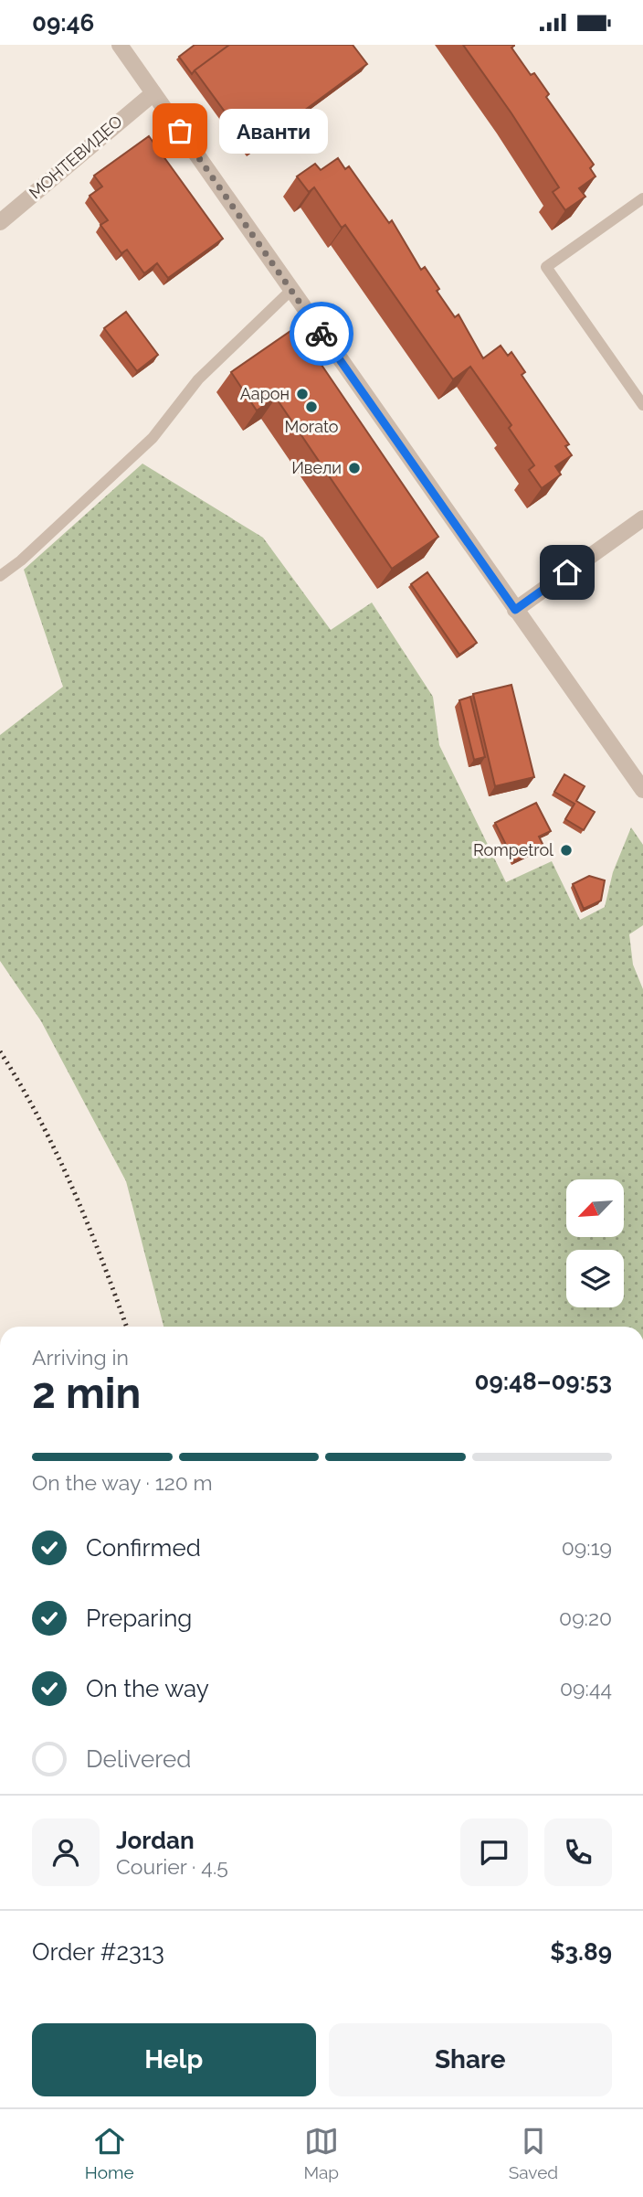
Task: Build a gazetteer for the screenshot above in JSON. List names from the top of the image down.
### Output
{
  "streets": {
    "street": ["МОНТЕВИДЕО"]
  },
  "places": [
    "Аванти",
    "Аарон",
    "Morato",
    "Ивели",
    "Rompetrol"
  ],
  "north": "bottom left",
  "page": {
    "status": "09:46",
    "bubble": "Аванти",
    "heading": ["2 min", "Arriving in", "09:48–09:53"],
    "panel": [
      "Jordan",
      "Courier · 4.5",
      "Order #2313",
      "$3.89"
    ],
    "bar": "On the way · 120 m",
    "list": [
      ["Confirmed", "09:19"],
      ["Preparing", "09:20"],
      ["On the way", "09:44"],
      "Delivered"
    ],
    "buttons": ["Help", "Share"],
    "tabs": ["Home", "Map", "Saved"]
  }
}
